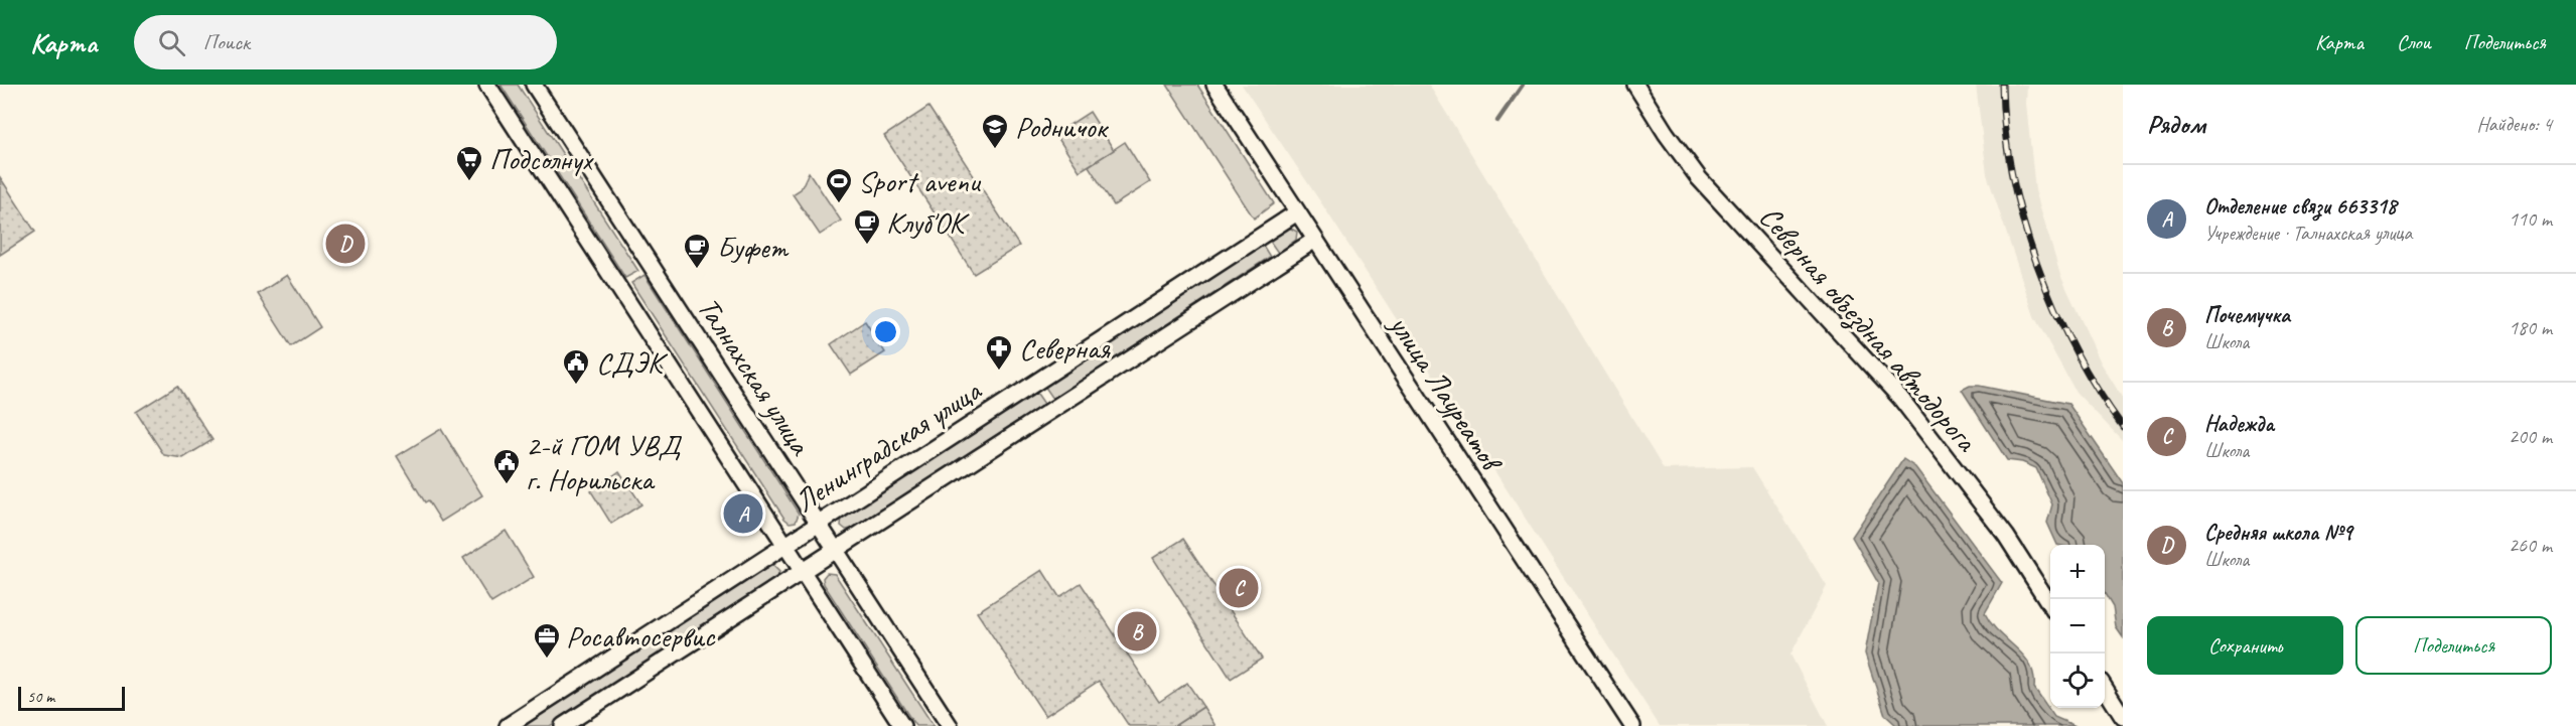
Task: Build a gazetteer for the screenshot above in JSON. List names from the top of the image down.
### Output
{
  "streets": {
    "street": [
      "Северная объездная автодорога",
      "Талнахская улица",
      "улица Лауреатов",
      "Ленинградская улица"
    ]
  },
  "crossings": [
    ["Талнахская улица", "Ленинградская улица"],
    ["улица Лауреатов", "Ленинградская улица"]
  ],
  "places": {
    "school or university": ["Родничок"],
    "supermarket": ["Подсолнух"],
    "sports": ["Sport avenu"],
    "cafe": ["Клуб'ОК", "Буфет"],
    "pharmacy": ["Северная"],
    "public building": ["СДЭК", "2-й ГОМ УВД г. Норильска"],
    "office": ["Росавтосервис"]
  },
  "scale_bar": "50 m",
  "page": {
    "header": "Карта",
    "search": "Поиск",
    "nav": ["Карта", "Слои", "Поделиться"],
    "heading": ["Рядом", "Найдено: 4"],
    "list": [
      {
        "mark": "A",
        "name": "Отделение связи 663318",
        "note": "Учреждение · Талнахская улица",
        "value": "110 m"
      },
      {
        "mark": "B",
        "name": "Почемучка",
        "note": "Школа",
        "value": "180 m"
      },
      {
        "mark": "C",
        "name": "Надежда",
        "note": "Школа",
        "value": "200 m"
      },
      {
        "mark": "D",
        "name": "Средняя школа №9",
        "note": "Школа",
        "value": "260 m"
      }
    ],
    "pins": [
      "D",
      "A",
      "C",
      "B"
    ],
    "map_buttons": ["+", "−"],
    "buttons": ["Сохранить", "Поделиться"],
    "scale": "50 m"
  }
}
